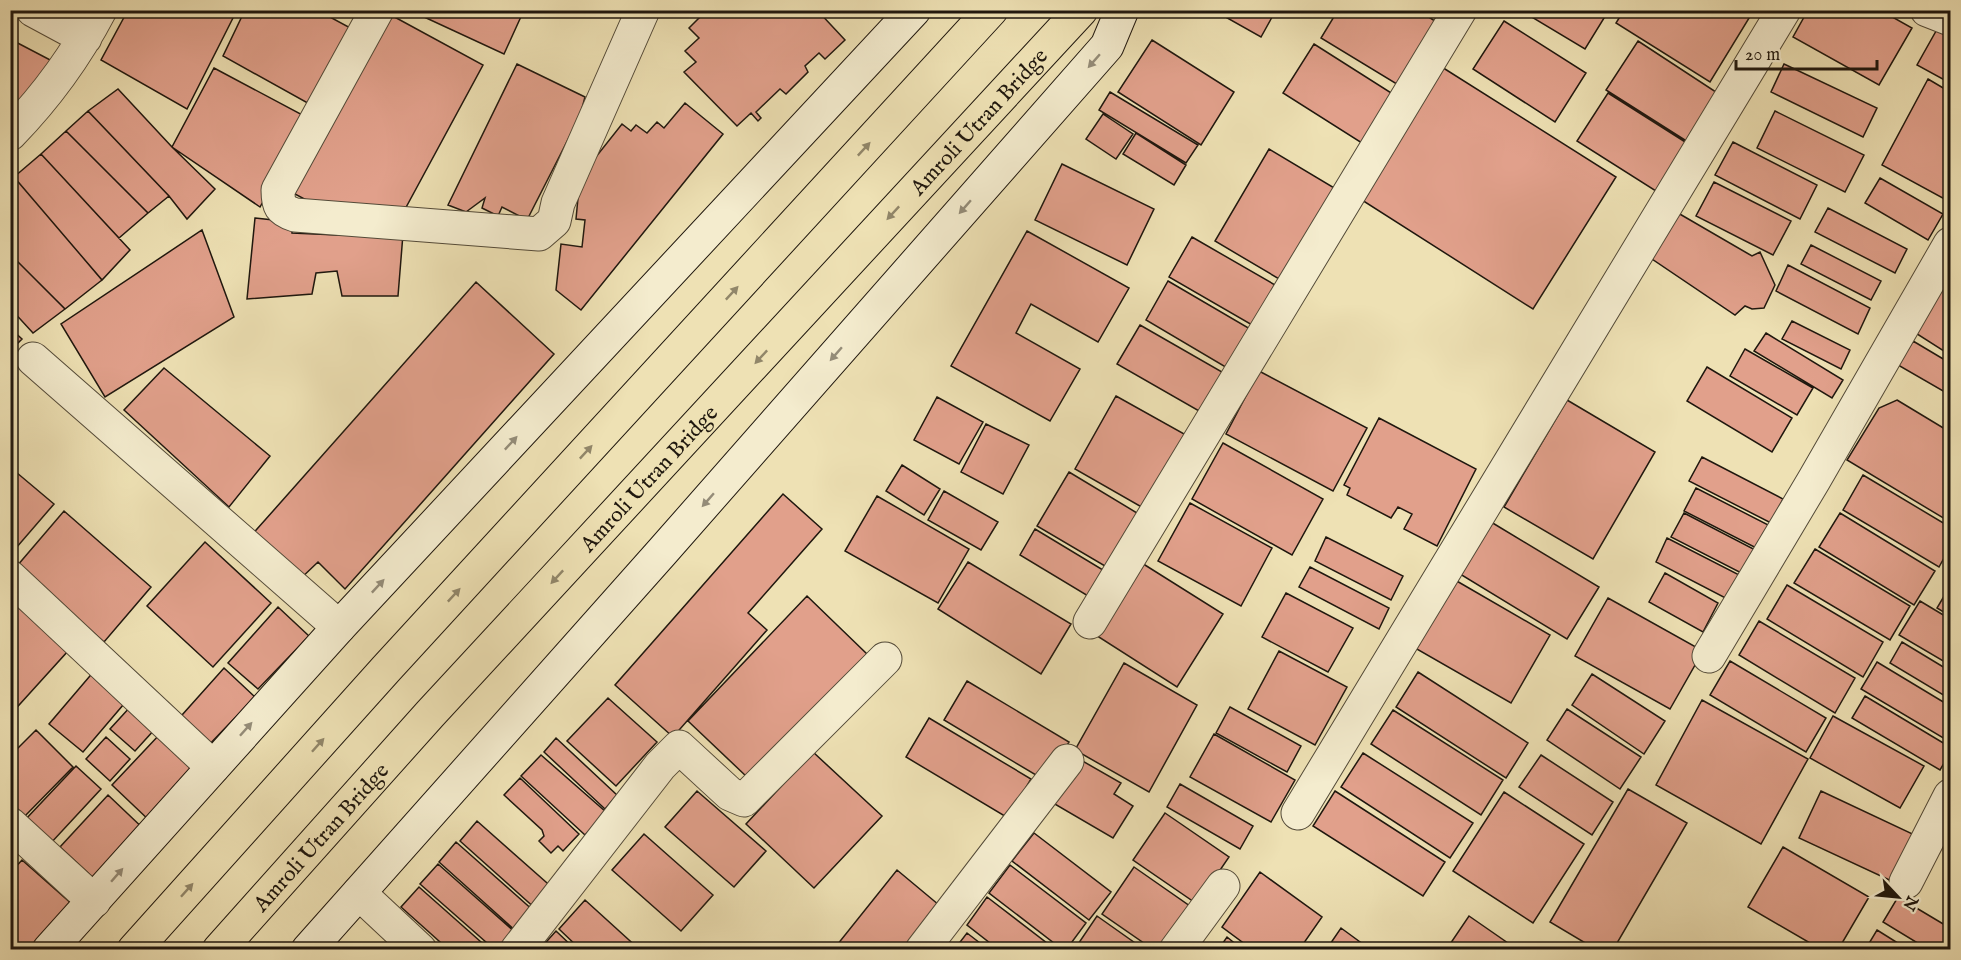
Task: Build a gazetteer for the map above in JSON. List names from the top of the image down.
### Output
{
  "streets": {
    "main road": ["Amroli Utran Bridge"]
  },
  "scale_bar": "20 m",
  "north": "bottom right"
}
